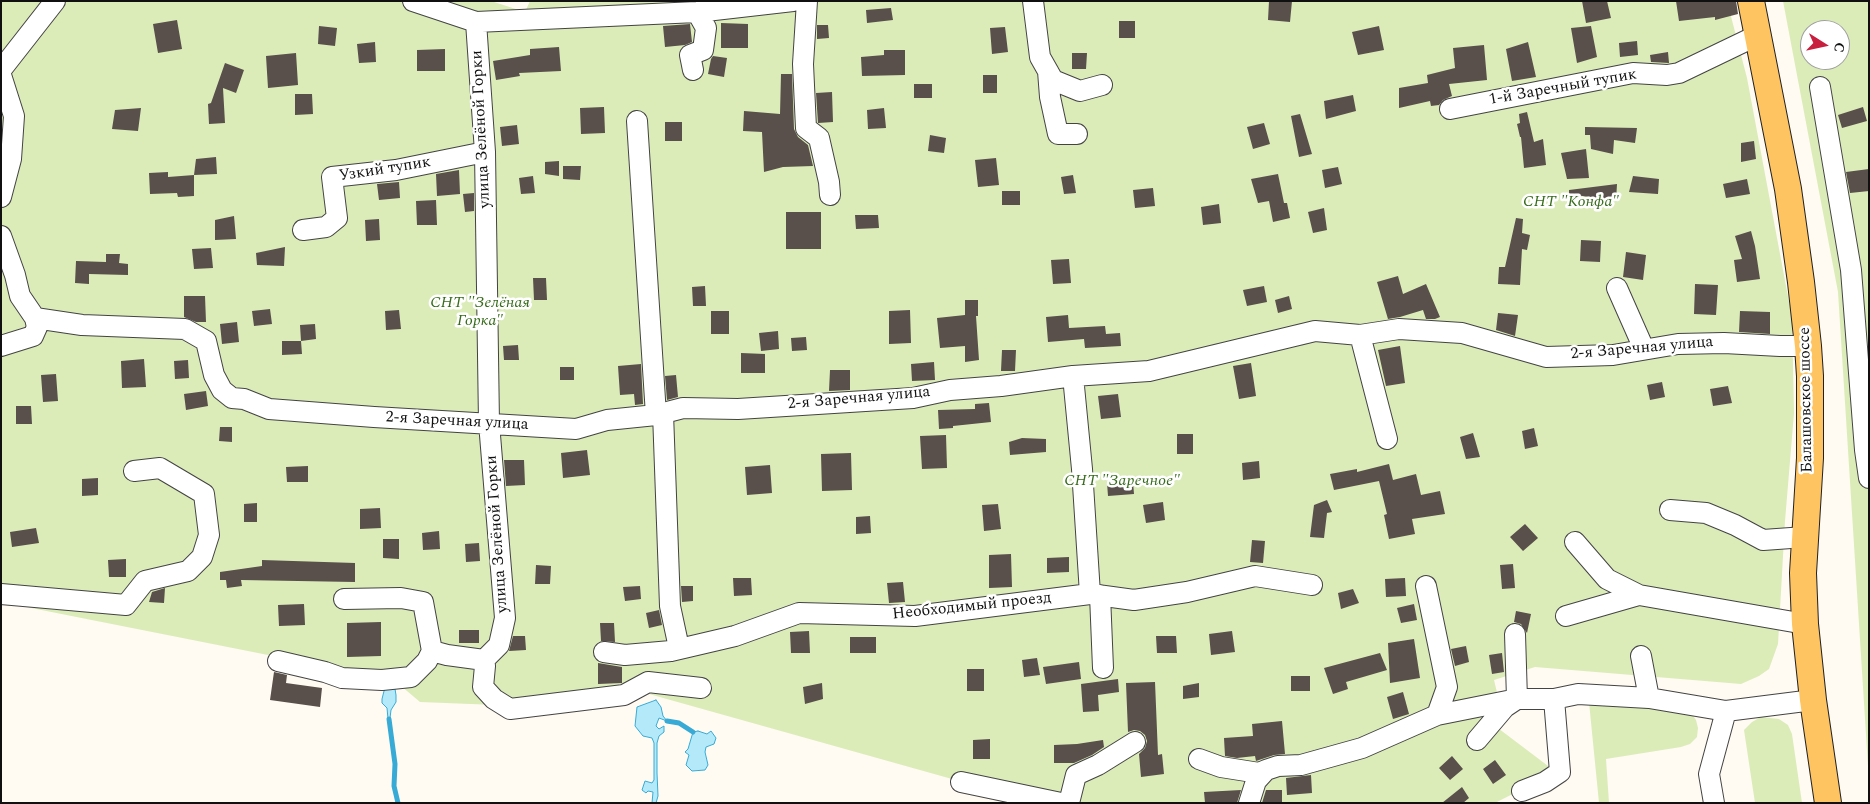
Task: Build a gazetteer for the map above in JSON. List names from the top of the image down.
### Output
{
  "streets": {
    "main road": ["Балашовское шоссе"],
    "street": [
      "1-й Заречный тупик",
      "улица Зелёной Горки",
      "Узкий тупик",
      "2-я Заречная улица",
      "Необходимый проезд"
    ]
  },
  "crossings": [
    ["1-й Заречный тупик", "Балашовское шоссе"],
    ["улица Зелёной Горки", "Узкий тупик"],
    ["улица Зелёной Горки", "2-я Заречная улица"],
    ["2-я Заречная улица", "Балашовское шоссе"]
  ],
  "parks": ["СНТ \"Конфа\"", "СНТ \"Зелёная Горка\"", "СНТ \"Заречное\""],
  "north": "right"
}
